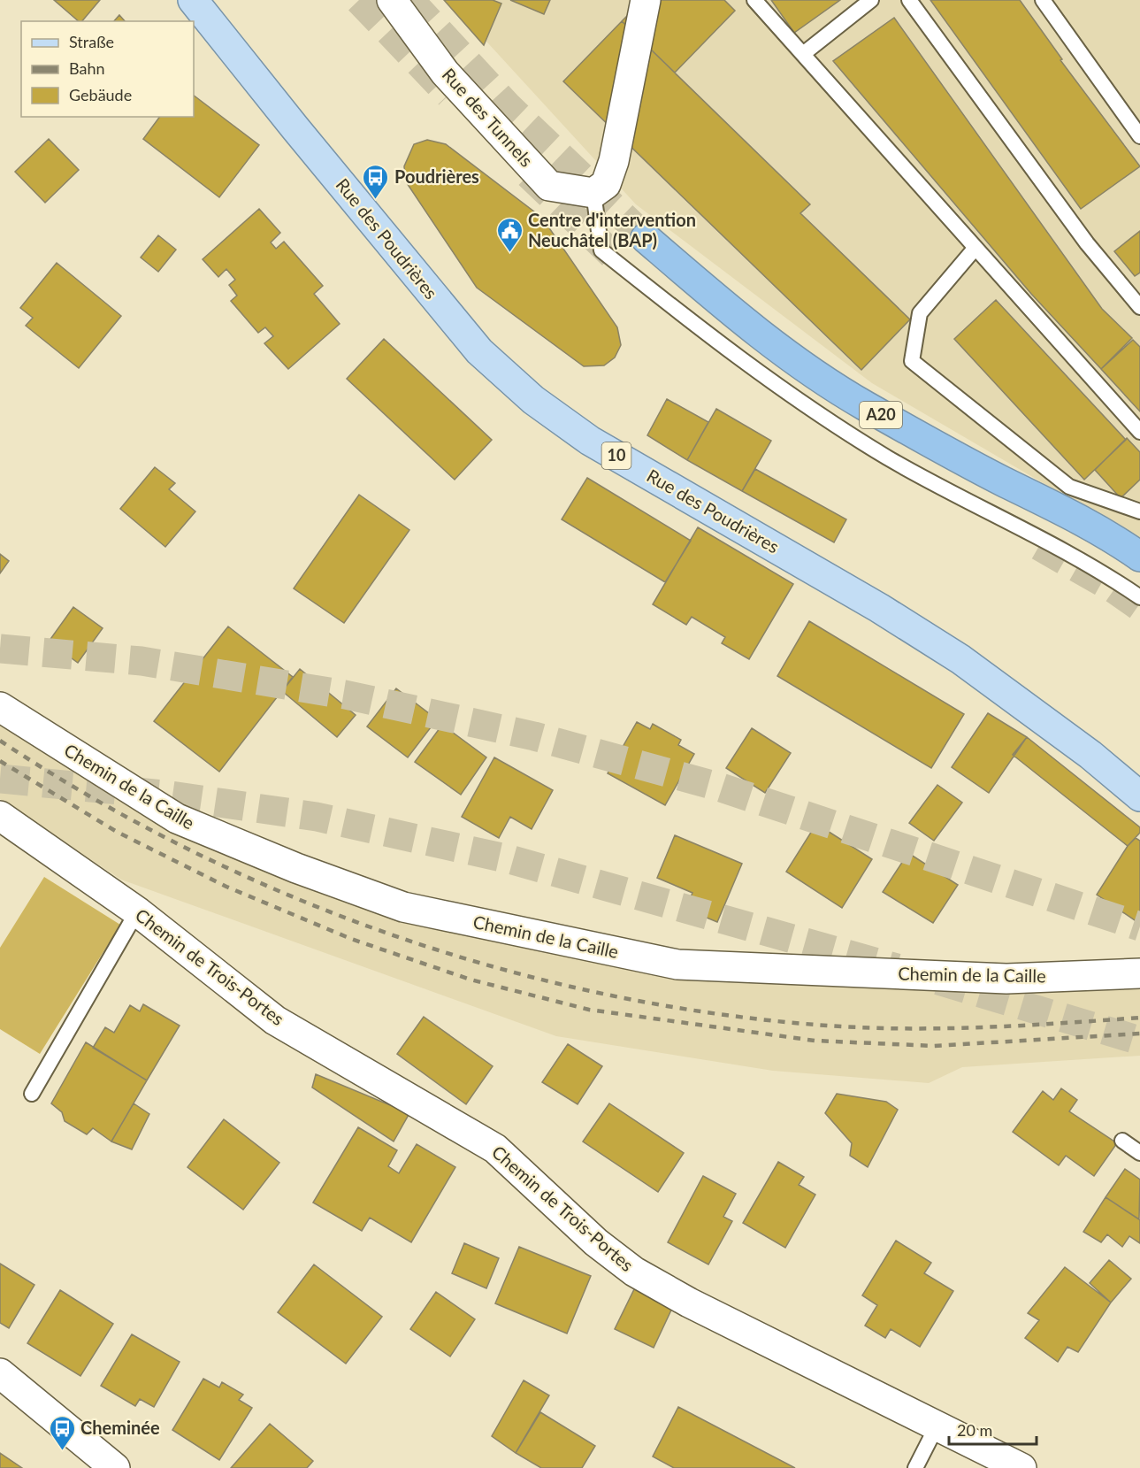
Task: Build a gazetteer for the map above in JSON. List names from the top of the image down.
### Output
{
  "streets": {
    "highway": ["A20"],
    "main road": ["Rue des Poudrières", "10"],
    "street": ["Rue des Tunnels", "Chemin de la Caille", "Chemin de Trois-Portes"]
  },
  "places": {
    "bus stop": ["Poudrières", "Cheminée"],
    "public building": ["Centre d'intervention Neuchâtel (BAP)"]
  },
  "legend": ["Straße", "Bahn", "Gebäude"],
  "scale_bar": "20 m"
}
